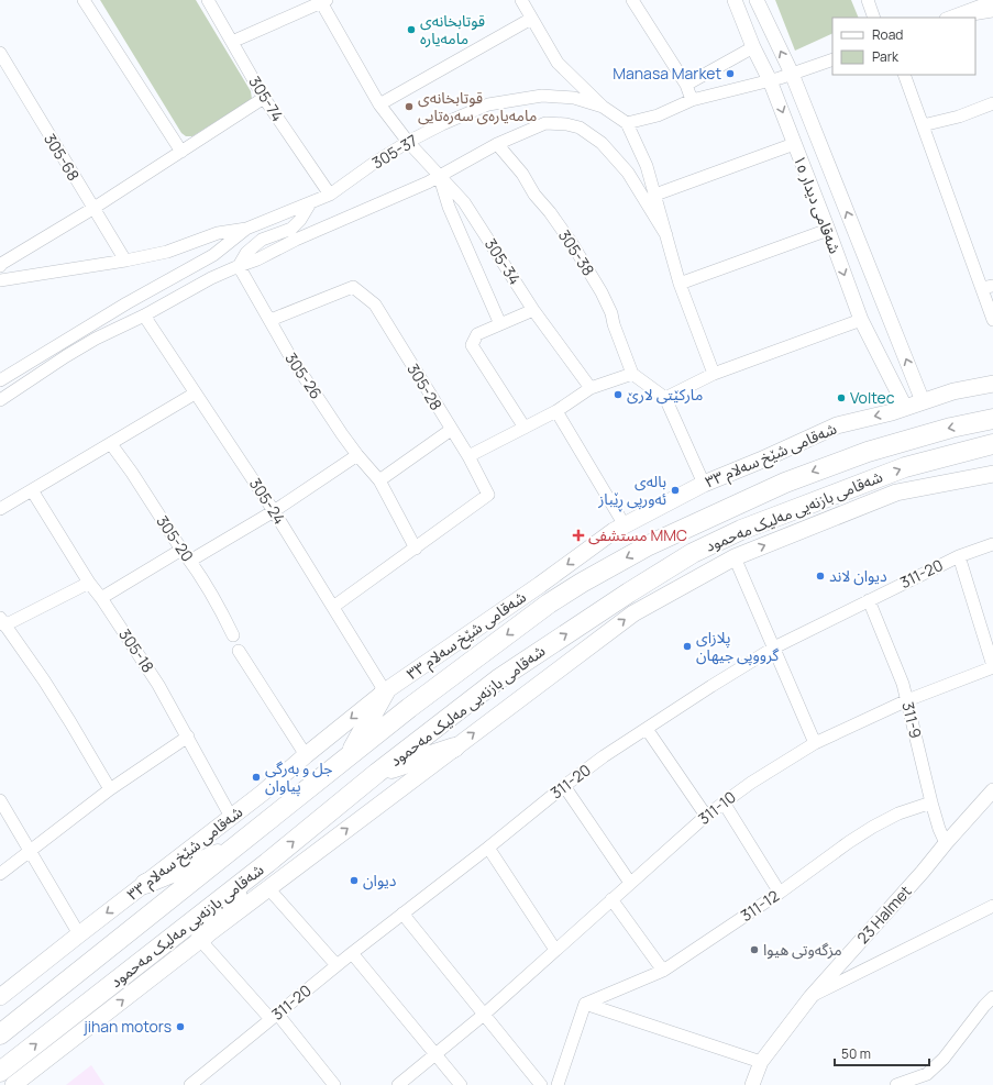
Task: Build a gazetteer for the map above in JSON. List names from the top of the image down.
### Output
{
  "streets": {
    "highway": ["شەقامی بازنەیی مەلیک مەحمود"],
    "main road": ["شەقامی شێخ سەلام ٣٣"],
    "street": [
      "305-74",
      "305-37",
      "305-68",
      "شەقامی دیدار ١٥",
      "305-38",
      "305-34",
      "305-26",
      "305-28",
      "305-24",
      "305-20",
      "311-20",
      "305-18",
      "311-9",
      "311-10",
      "311-12",
      "23 Halmet"
    ]
  },
  "crossings": [
    ["305-74", "305-37"],
    ["305-37", "305-34"],
    ["شەقامی دیدار ١٥", "شەقامی شێخ سەلام ٣٣"],
    ["305-26", "305-28"],
    ["شەقامی شێخ سەلام ٣٣", "305-24"],
    ["شەقامی شێخ سەلام ٣٣", "305-18"],
    ["311-20", "311-9"],
    ["311-9", "311-10"],
    ["311-9", "311-12"],
    ["311-9", "23 Halmet"]
  ],
  "places": {
    "other": [
      "قوتابخانەی مامەیارە",
      "Manasa Market",
      "قوتابخانەی مامەیارەی سەرەتایی",
      "مارکێتی لارێ",
      "Voltec",
      "بالەی ئەورپی ڕێباز",
      "دیوان لاند",
      "پلازای گرووپی جیهان",
      "جل و بەرگی پیاوان",
      "دیوان",
      "مزگەوتی هیوا",
      "jihan motors"
    ],
    "health": ["مستشفى MMC"]
  },
  "legend": ["Road", "Park"],
  "scale_bar": "50 m"
}
